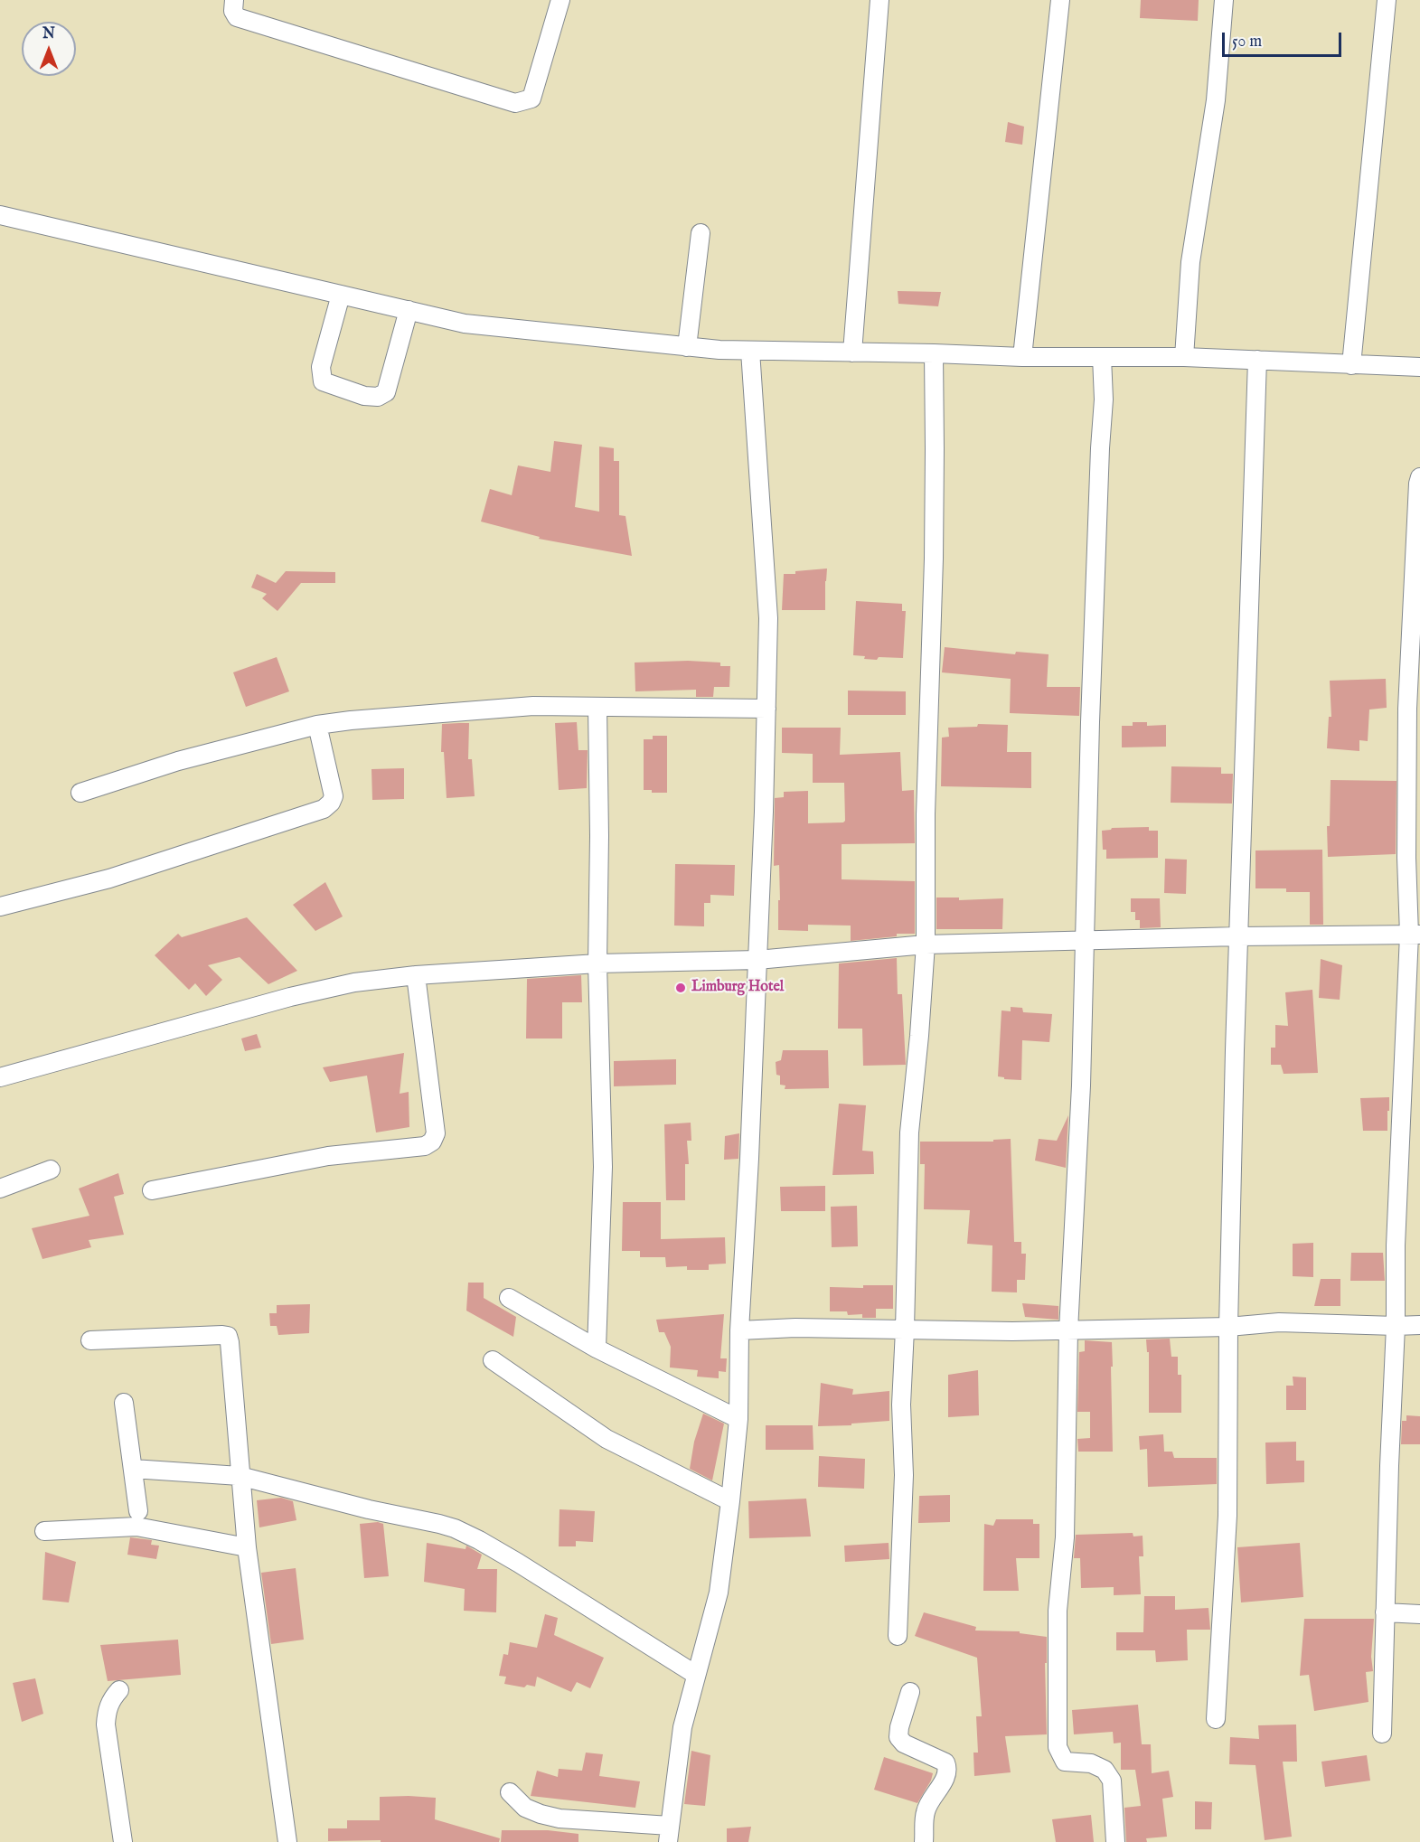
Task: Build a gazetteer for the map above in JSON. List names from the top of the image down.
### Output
{
  "places": ["Limburg Hotel"],
  "scale_bar": "50 m",
  "north": "top"
}
